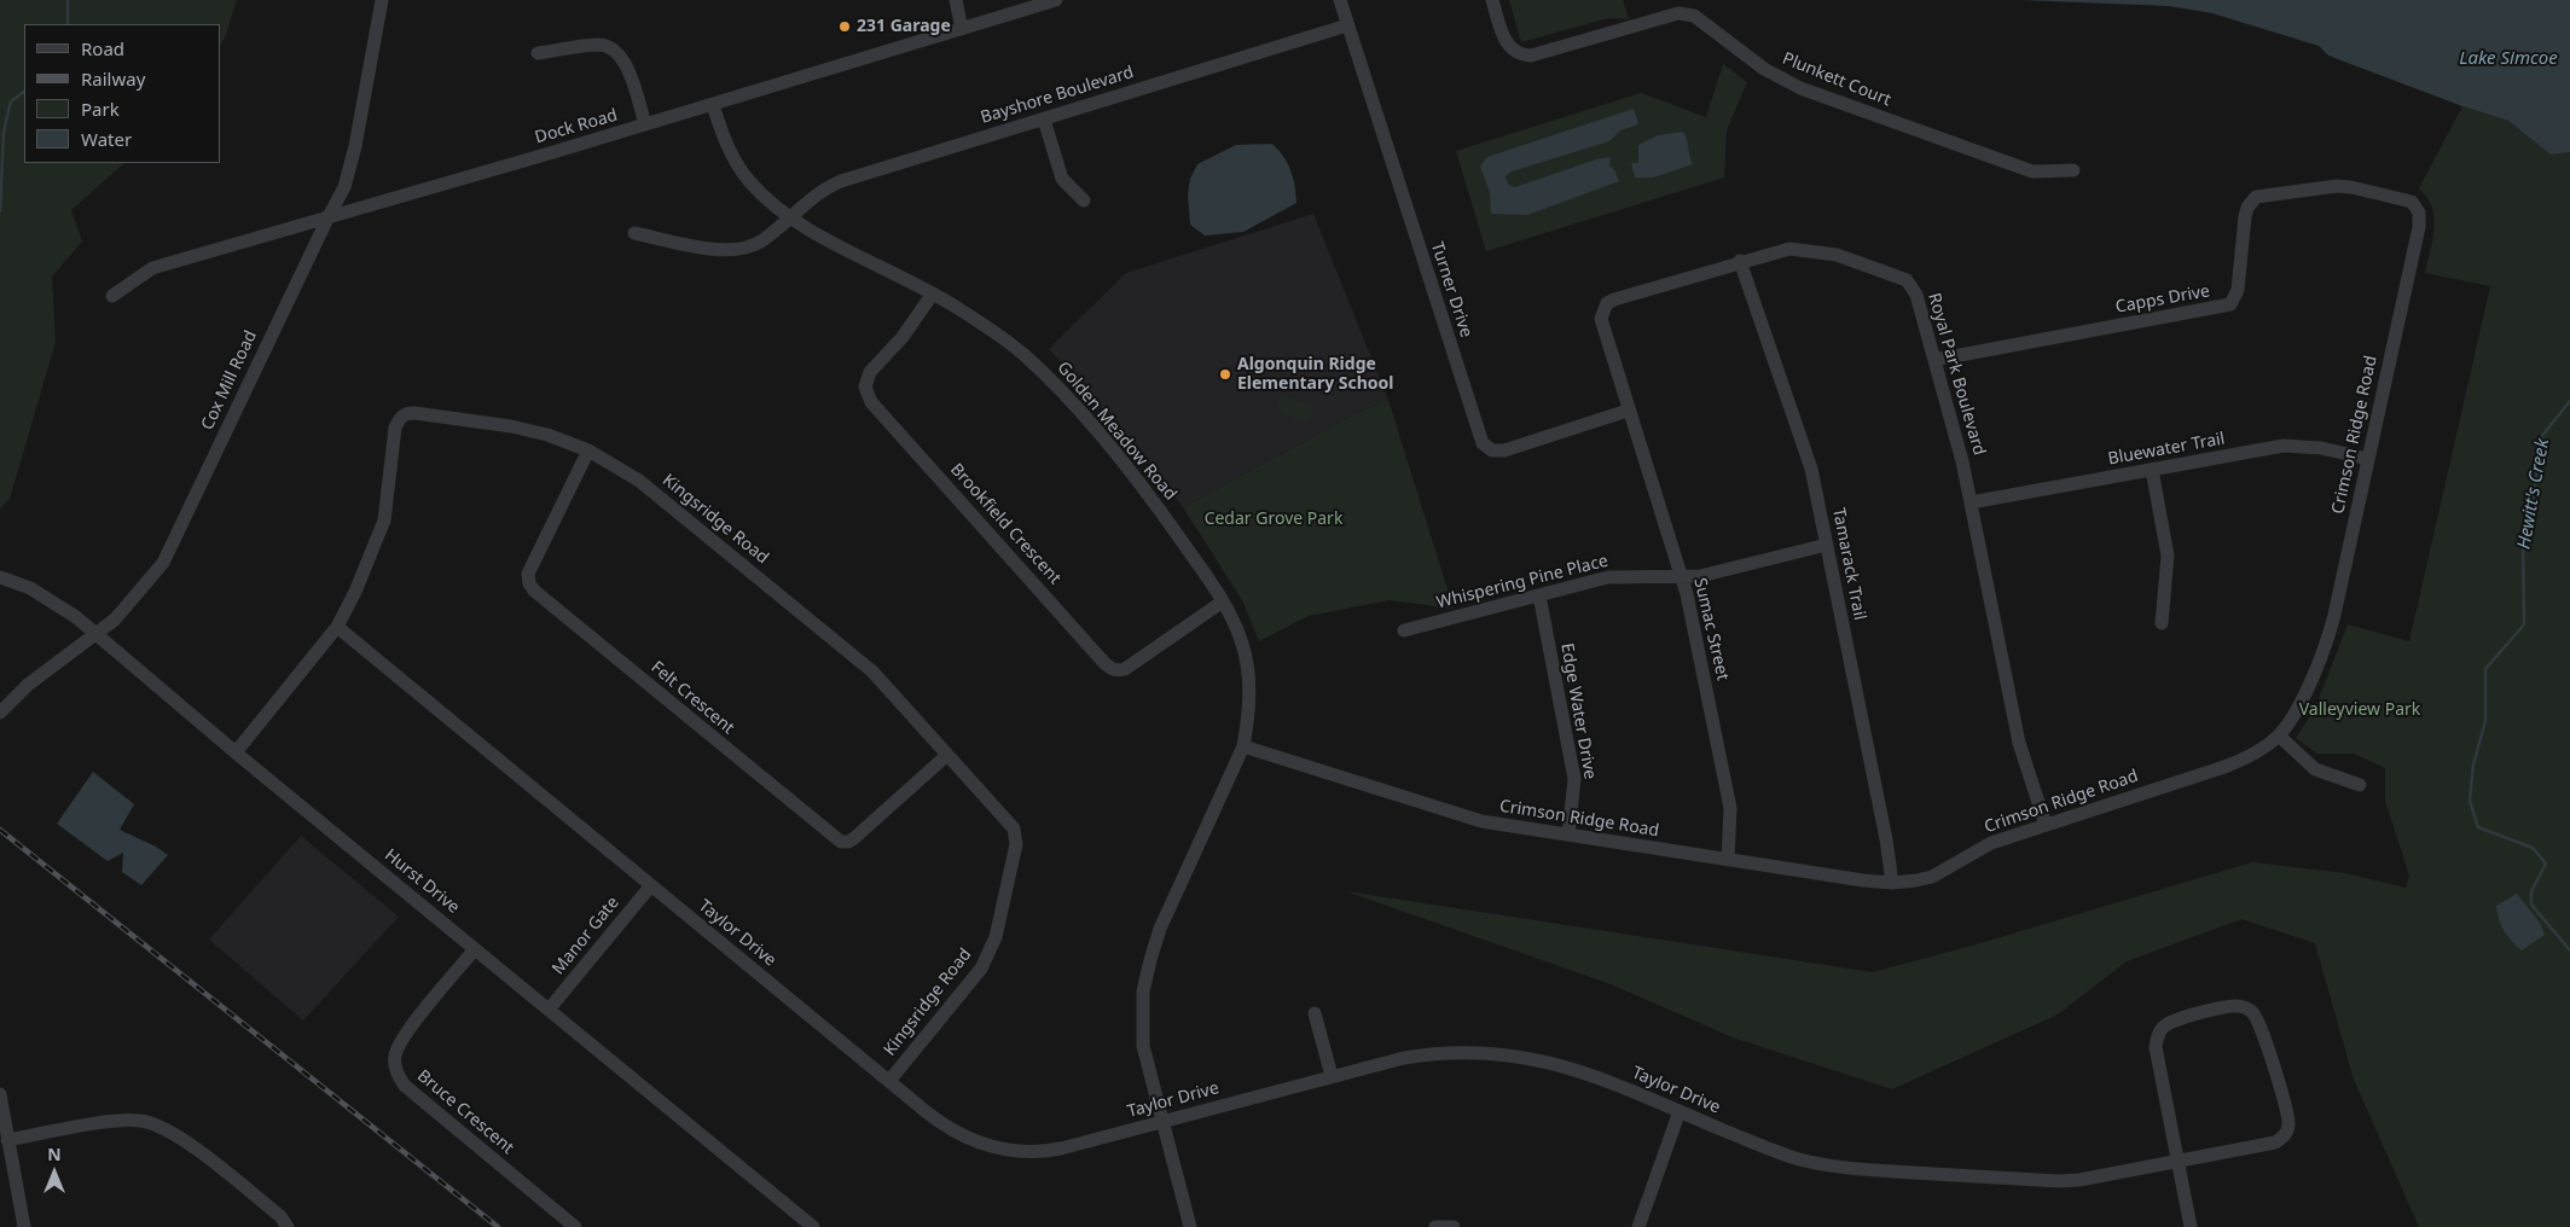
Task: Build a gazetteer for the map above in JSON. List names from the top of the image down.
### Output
{
  "streets": {
    "street": [
      "Plunkett Court",
      "Bayshore Boulevard",
      "Dock Road",
      "Turner Drive",
      "Capps Drive",
      "Royal Park Boulevard",
      "Cox Mill Road",
      "Golden Meadow Road",
      "Crimson Ridge Road",
      "Bluewater Trail",
      "Kingsridge Road",
      "Brookfield Crescent",
      "Tamarack Trail",
      "Whispering Pine Place",
      "Sumac Street",
      "Felt Crescent",
      "Edge Water Drive",
      "Hurst Drive",
      "Taylor Drive",
      "Manor Gate",
      "Bruce Crescent"
    ]
  },
  "crossings": [
    ["Bayshore Boulevard", "Turner Drive"],
    ["Bayshore Boulevard", "Golden Meadow Road"],
    ["Dock Road", "Cox Mill Road"],
    ["Dock Road", "Golden Meadow Road"],
    ["Turner Drive", "Royal Park Boulevard"],
    ["Turner Drive", "Sumac Street"],
    ["Capps Drive", "Royal Park Boulevard"],
    ["Capps Drive", "Crimson Ridge Road"],
    ["Royal Park Boulevard", "Crimson Ridge Road"],
    ["Royal Park Boulevard", "Bluewater Trail"],
    ["Royal Park Boulevard", "Tamarack Trail"],
    ["Royal Park Boulevard", "Sumac Street"],
    ["Cox Mill Road", "Hurst Drive"],
    ["Golden Meadow Road", "Crimson Ridge Road"],
    ["Golden Meadow Road", "Brookfield Crescent"],
    ["Golden Meadow Road", "Taylor Drive"],
    ["Crimson Ridge Road", "Bluewater Trail"],
    ["Crimson Ridge Road", "Tamarack Trail"],
    ["Crimson Ridge Road", "Sumac Street"],
    ["Crimson Ridge Road", "Edge Water Drive"],
    ["Kingsridge Road", "Felt Crescent"],
    ["Kingsridge Road", "Hurst Drive"],
    ["Kingsridge Road", "Taylor Drive"],
    ["Tamarack Trail", "Whispering Pine Place"],
    ["Whispering Pine Place", "Sumac Street"],
    ["Whispering Pine Place", "Edge Water Drive"],
    ["Hurst Drive", "Manor Gate"],
    ["Hurst Drive", "Bruce Crescent"],
    ["Taylor Drive", "Manor Gate"]
  ],
  "water": ["Lake Simcoe", "Hewitt's Creek"],
  "parks": ["Cedar Grove Park", "Valleyview Park"],
  "places": ["231 Garage", "Algonquin Ridge Elementary School"],
  "legend": [
    "Road",
    "Railway",
    "Park",
    "Water"
  ],
  "north": "top"
}
